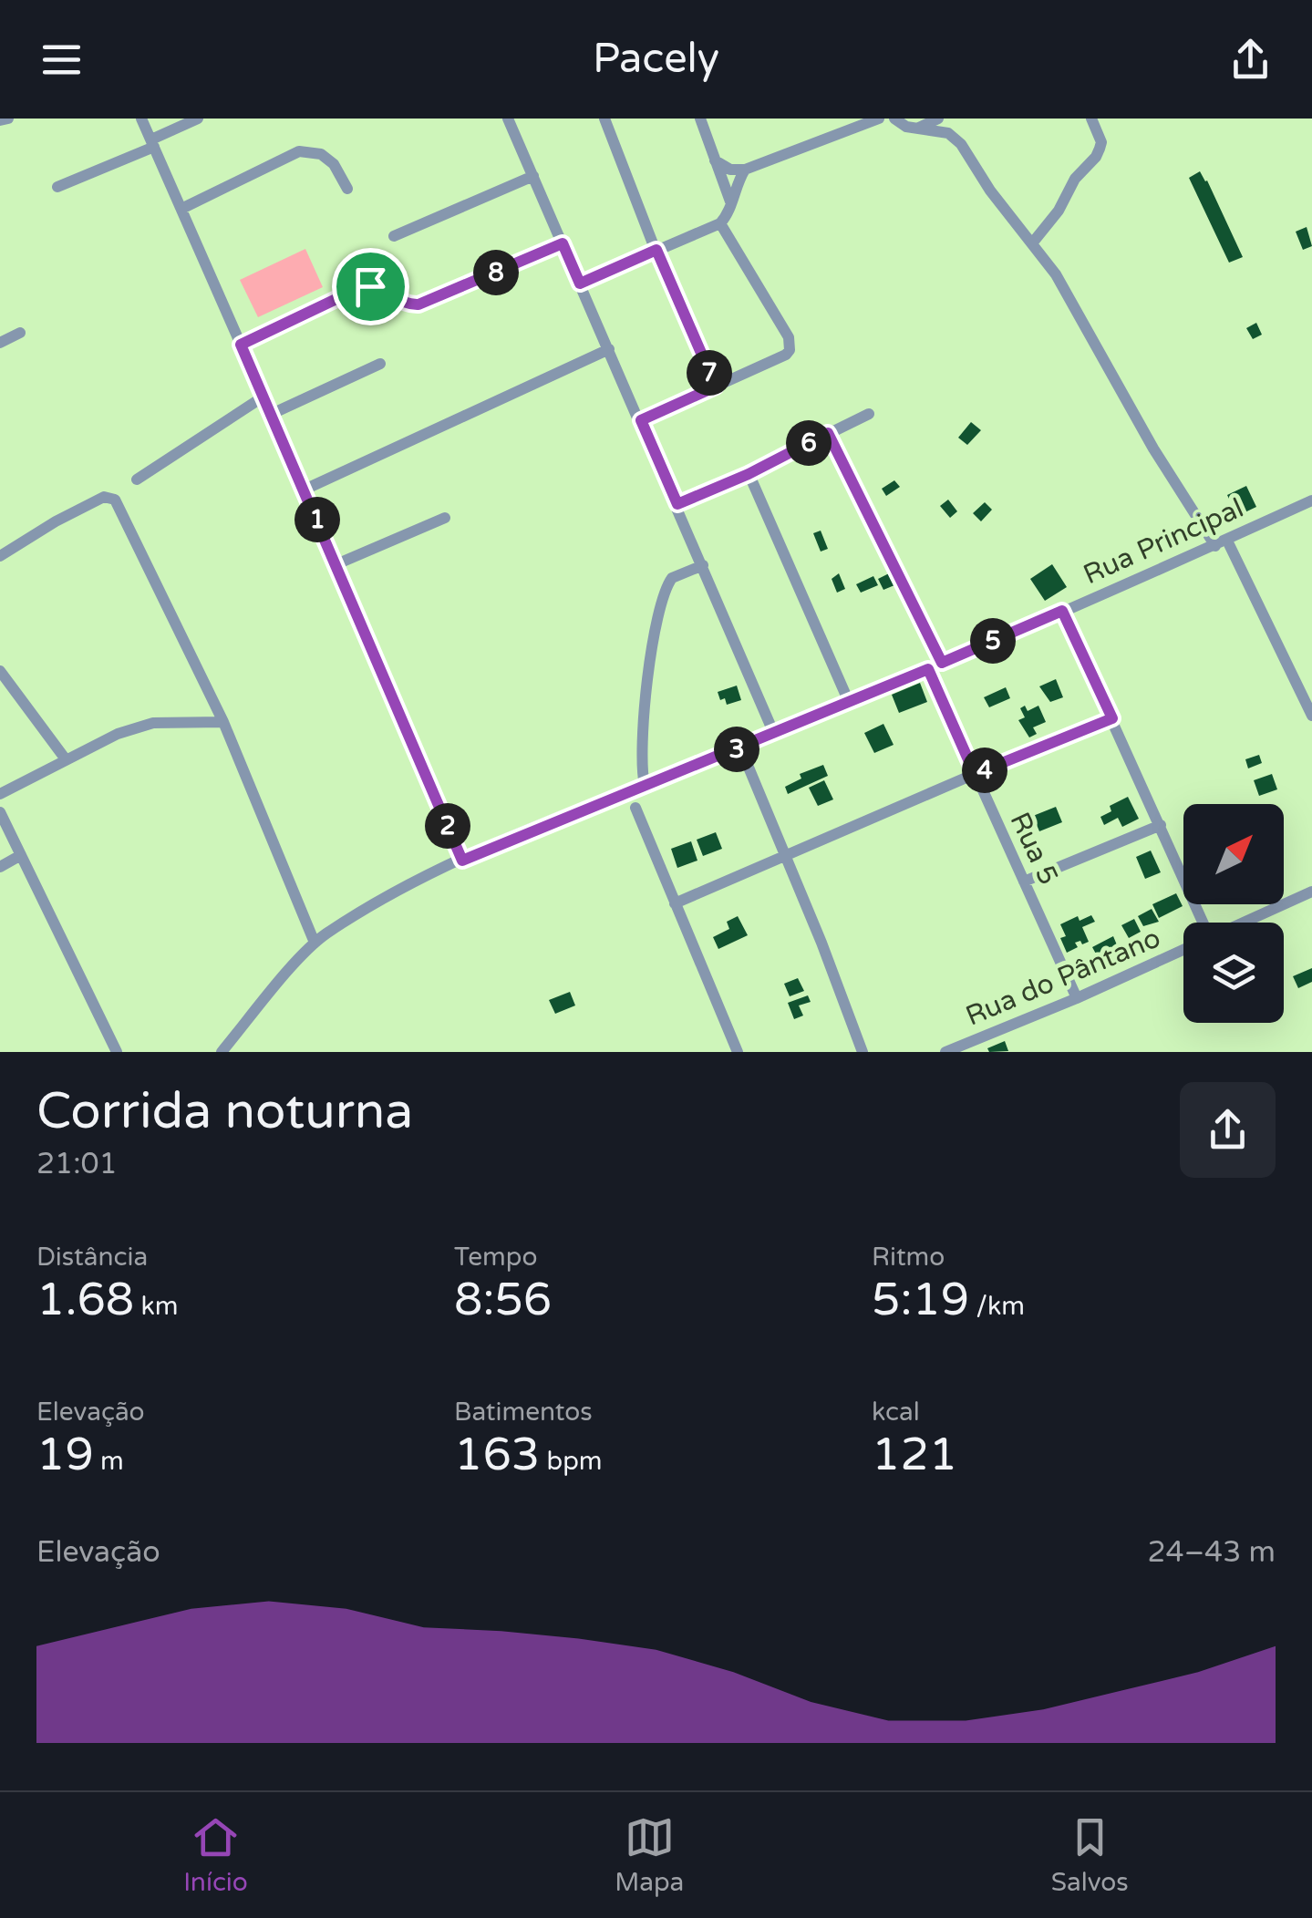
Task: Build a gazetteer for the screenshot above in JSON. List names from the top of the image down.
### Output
{
  "streets": {
    "street": ["Rua Principal", "Rua 5", "Rua do Pântano"]
  },
  "crossings": [
    ["Rua Principal", "Rua 5"],
    ["Rua 5", "Rua do Pântano"]
  ],
  "north": "top right",
  "page": {
    "header": "Pacely",
    "pins": [
      "8",
      "7",
      "6",
      "1",
      "5",
      "3",
      "4",
      "2"
    ],
    "heading": ["Corrida noturna", "21:01"],
    "stats": [
      ["Distância", "1.68 km"],
      ["Tempo", "8:56"],
      ["Ritmo", "5:19 /km"],
      ["Elevação", "19 m"],
      ["Batimentos", "163 bpm"],
      ["kcal", "121"]
    ],
    "chart": ["Elevação", "24–43 m"],
    "tabs": ["Início", "Mapa", "Salvos"]
  }
}
